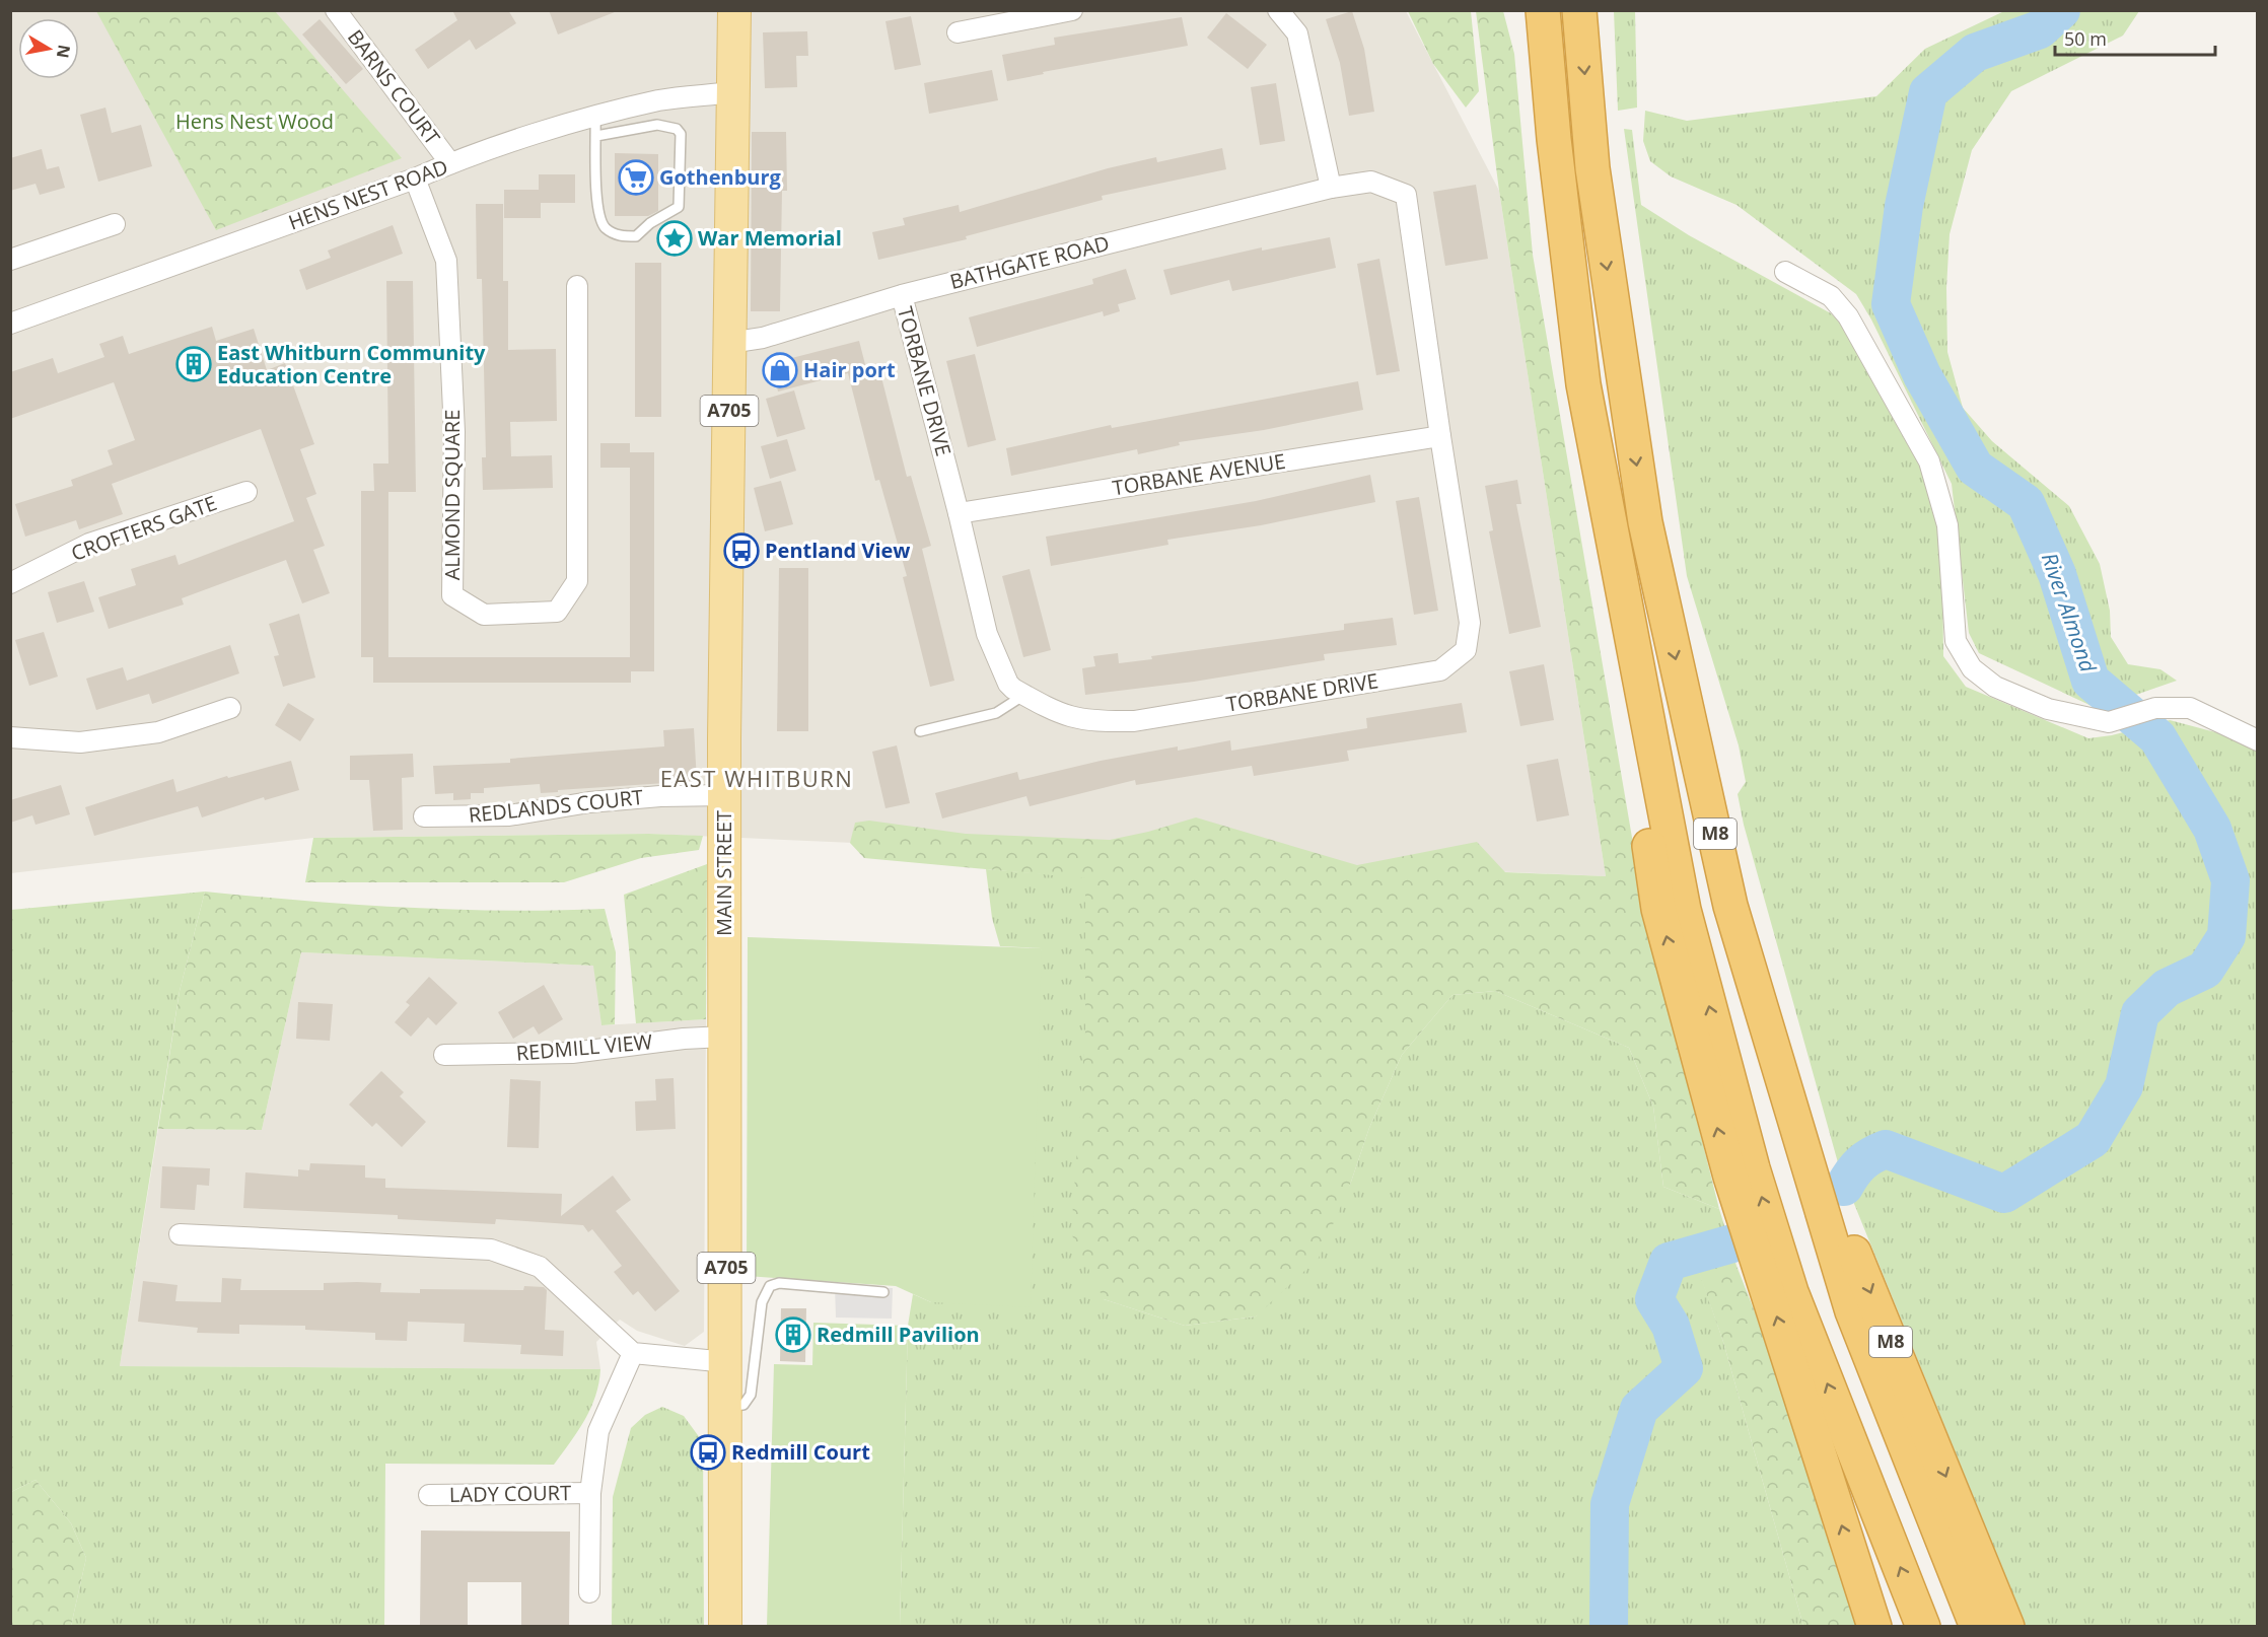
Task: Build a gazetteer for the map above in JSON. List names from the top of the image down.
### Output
{
  "streets": {
    "highway": ["M8"],
    "main road": ["A705", "MAIN STREET"],
    "street": [
      "BARNS COURT",
      "HENS NEST ROAD",
      "BATHGATE ROAD",
      "TORBANE DRIVE",
      "TORBANE AVENUE",
      "ALMOND SQUARE",
      "CROFTERS GATE",
      "REDLANDS COURT",
      "REDMILL VIEW",
      "LADY COURT"
    ]
  },
  "crossings": [
    ["BARNS COURT", "HENS NEST ROAD"],
    ["HENS NEST ROAD", "ALMOND SQUARE"],
    ["HENS NEST ROAD", "MAIN STREET"],
    ["BATHGATE ROAD", "TORBANE DRIVE"],
    ["BATHGATE ROAD", "MAIN STREET"],
    ["TORBANE DRIVE", "TORBANE AVENUE"],
    ["REDLANDS COURT", "MAIN STREET"],
    ["MAIN STREET", "REDMILL VIEW"]
  ],
  "districts": ["EAST WHITBURN"],
  "water": ["River Almond"],
  "parks": ["Hens Nest Wood"],
  "places": {
    "supermarket": ["Gothenburg"],
    "place": ["War Memorial"],
    "building": ["East Whitburn Community Education Centre", "Redmill Pavilion"],
    "shop": ["Hair port"],
    "bus stop": ["Pentland View", "Redmill Court"]
  },
  "scale_bar": "50 m",
  "north": "right"
}
